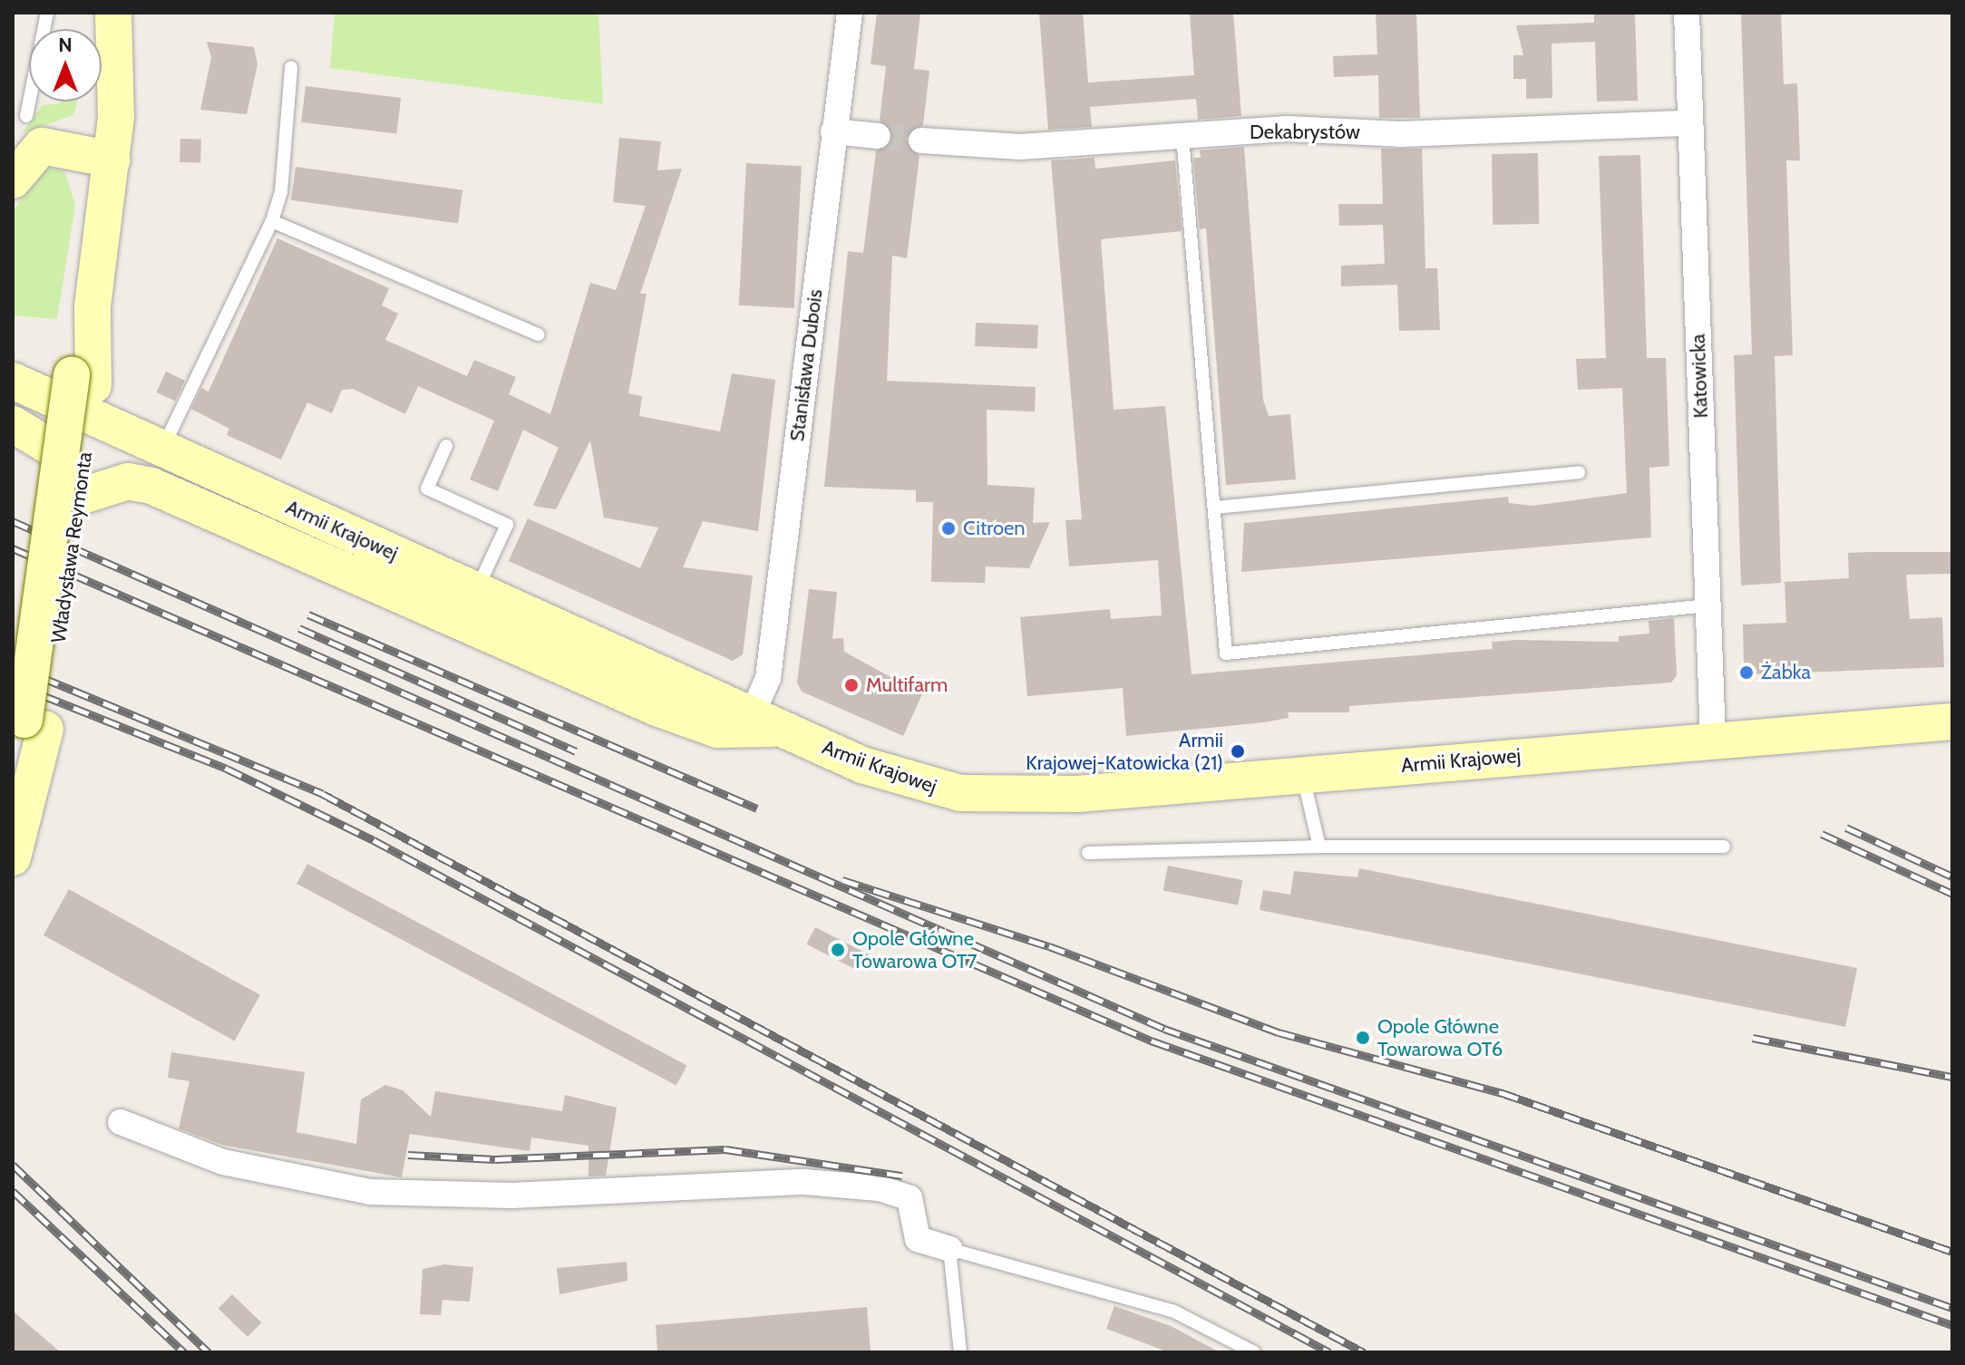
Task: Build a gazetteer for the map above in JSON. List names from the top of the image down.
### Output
{
  "streets": {
    "street": [
      "Dekabrystów",
      "Stanisława Dubois",
      "Katowicka",
      "Armii Krajowej",
      "Władysława Reymonta"
    ]
  },
  "crossings": [
    ["Dekabrystów", "Katowicka"],
    ["Stanisława Dubois", "Armii Krajowej"],
    ["Katowicka", "Armii Krajowej"],
    ["Armii Krajowej", "Władysława Reymonta"]
  ],
  "places": [
    "Citroen",
    "Żabka",
    "Multifarm",
    "Armii Krajowej-Katowicka (21)",
    "Opole Główne Towarowa OT7",
    "Opole Główne Towarowa OT6"
  ],
  "north": "top"
}
